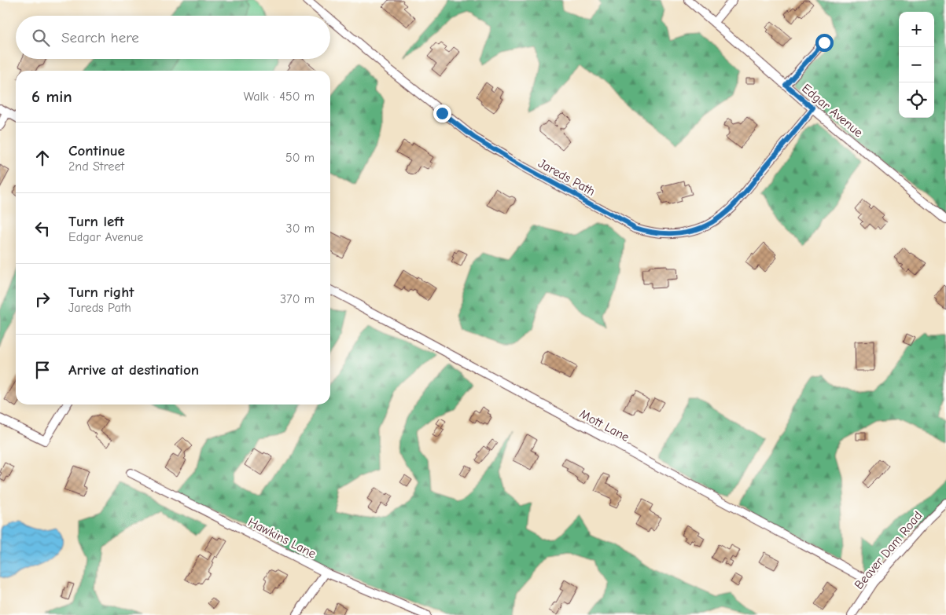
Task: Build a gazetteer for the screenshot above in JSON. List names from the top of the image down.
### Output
{
  "streets": {
    "street": [
      "Edgar Avenue",
      "Jareds Path",
      "Mott Lane",
      "Hawkins Lane",
      "Beaver Dam Road"
    ]
  },
  "crossings": [
    ["Edgar Avenue", "Jareds Path"],
    ["Mott Lane", "Beaver Dam Road"]
  ],
  "page": {
    "map_buttons": ["+", "−"],
    "search": "Search here",
    "heading": ["6 min", "Walk · 450 m"],
    "list": [
      ["Continue", "2nd Street", "50 m"],
      ["Turn left", "Edgar Avenue", "30 m"],
      ["Turn right", "Jareds Path", "370 m"],
      "Arrive at destination"
    ]
  }
}
